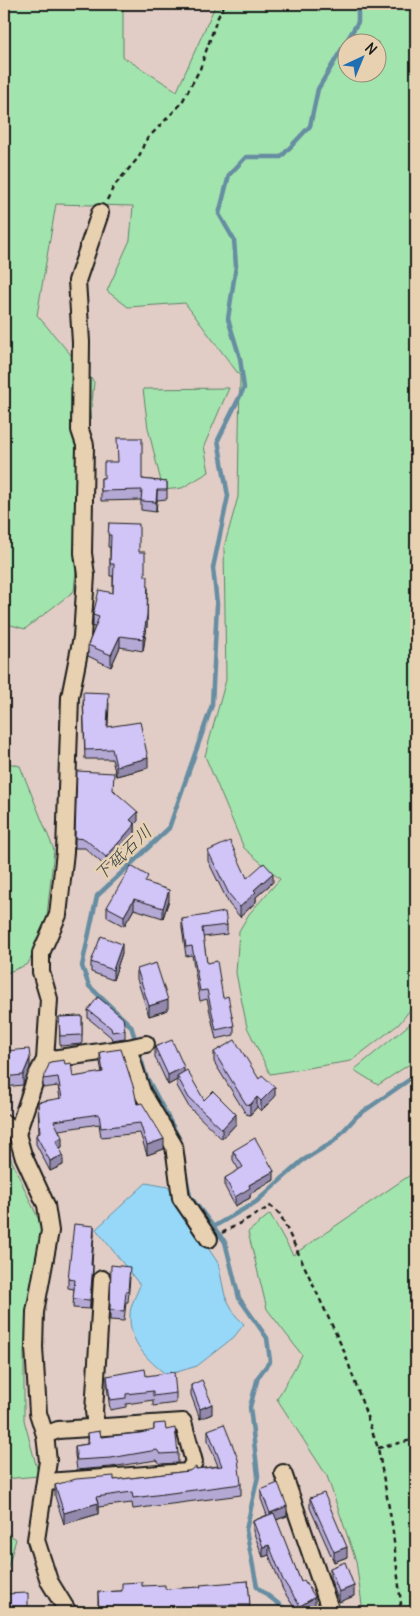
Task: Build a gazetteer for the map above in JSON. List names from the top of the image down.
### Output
{
  "water": ["下砥石川"],
  "north": "top right"
}
